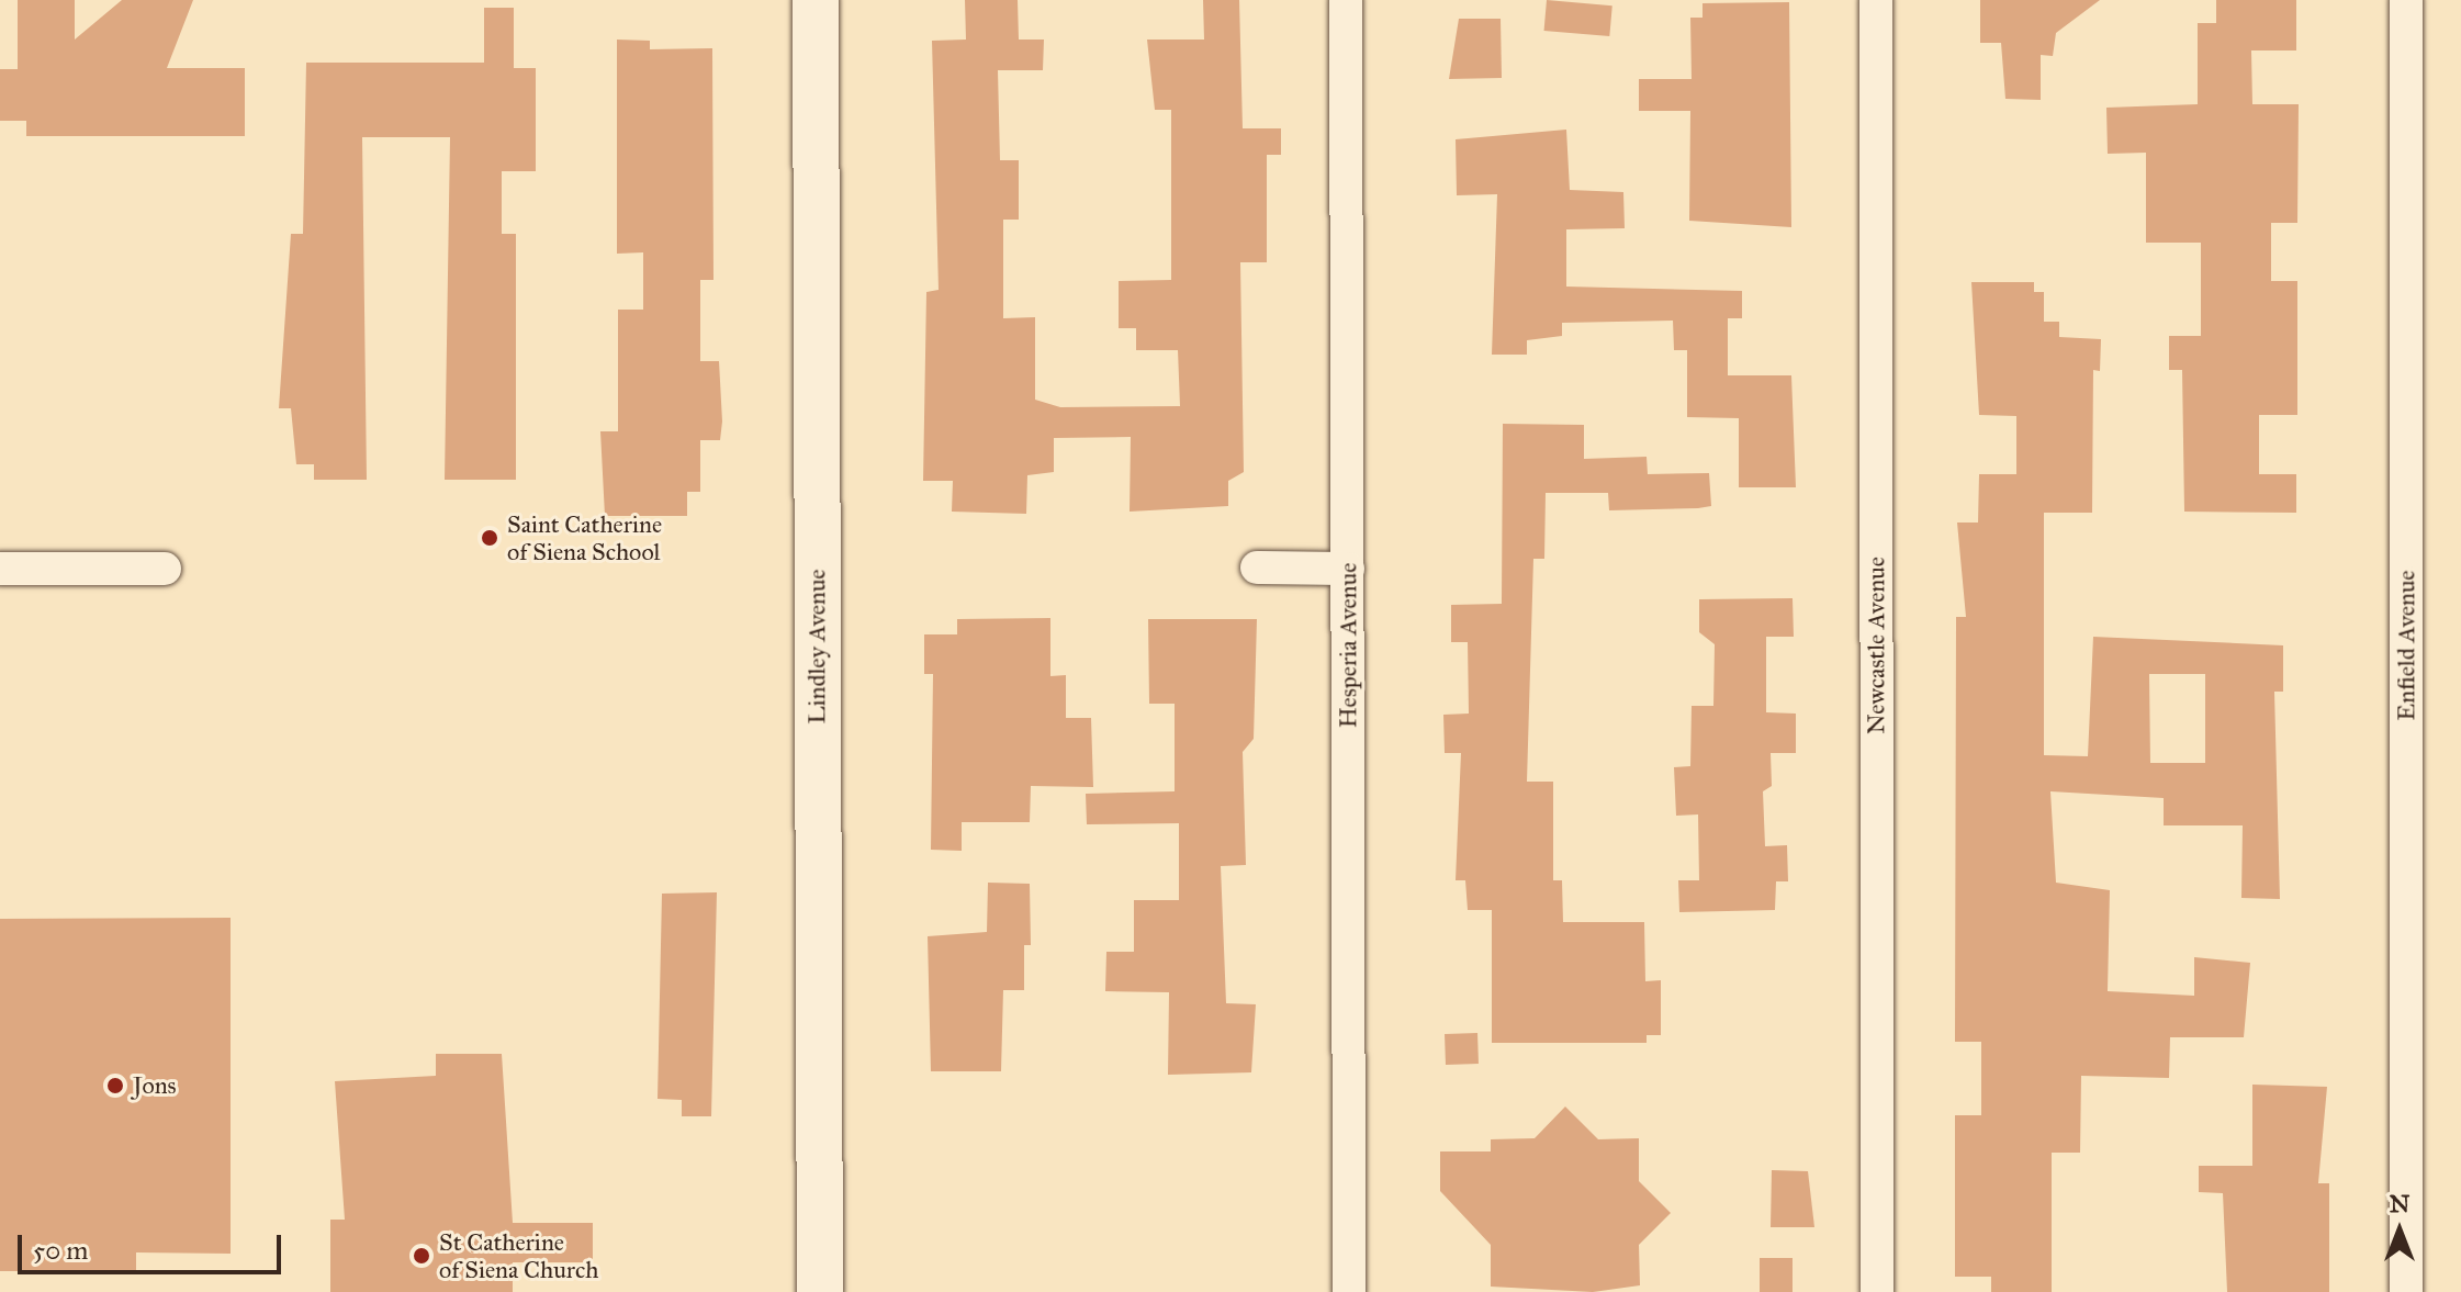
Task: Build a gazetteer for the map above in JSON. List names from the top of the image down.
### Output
{
  "streets": {
    "main road": ["Lindley Avenue"],
    "street": ["Hesperia Avenue", "Newcastle Avenue", "Enfield Avenue"]
  },
  "places": ["Saint Catherine of Siena School", "Jons", "St Catherine of Siena Church"],
  "scale_bar": "50 m",
  "north": "top"
}
